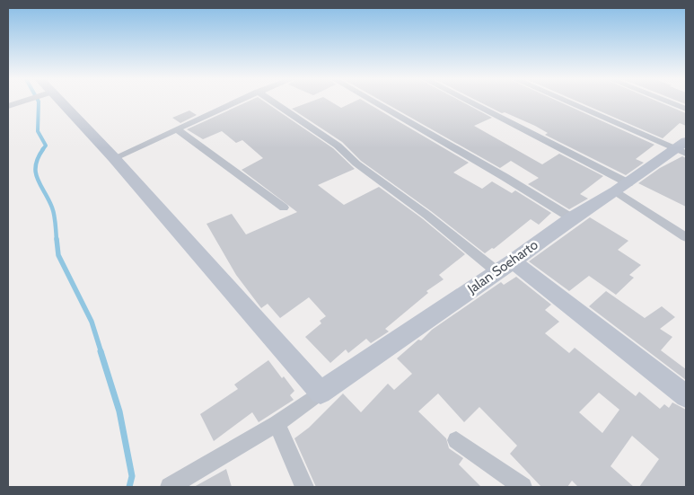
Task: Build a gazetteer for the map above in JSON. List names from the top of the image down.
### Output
{
  "streets": {
    "main road": ["Jalan Soeharto"]
  }
}
